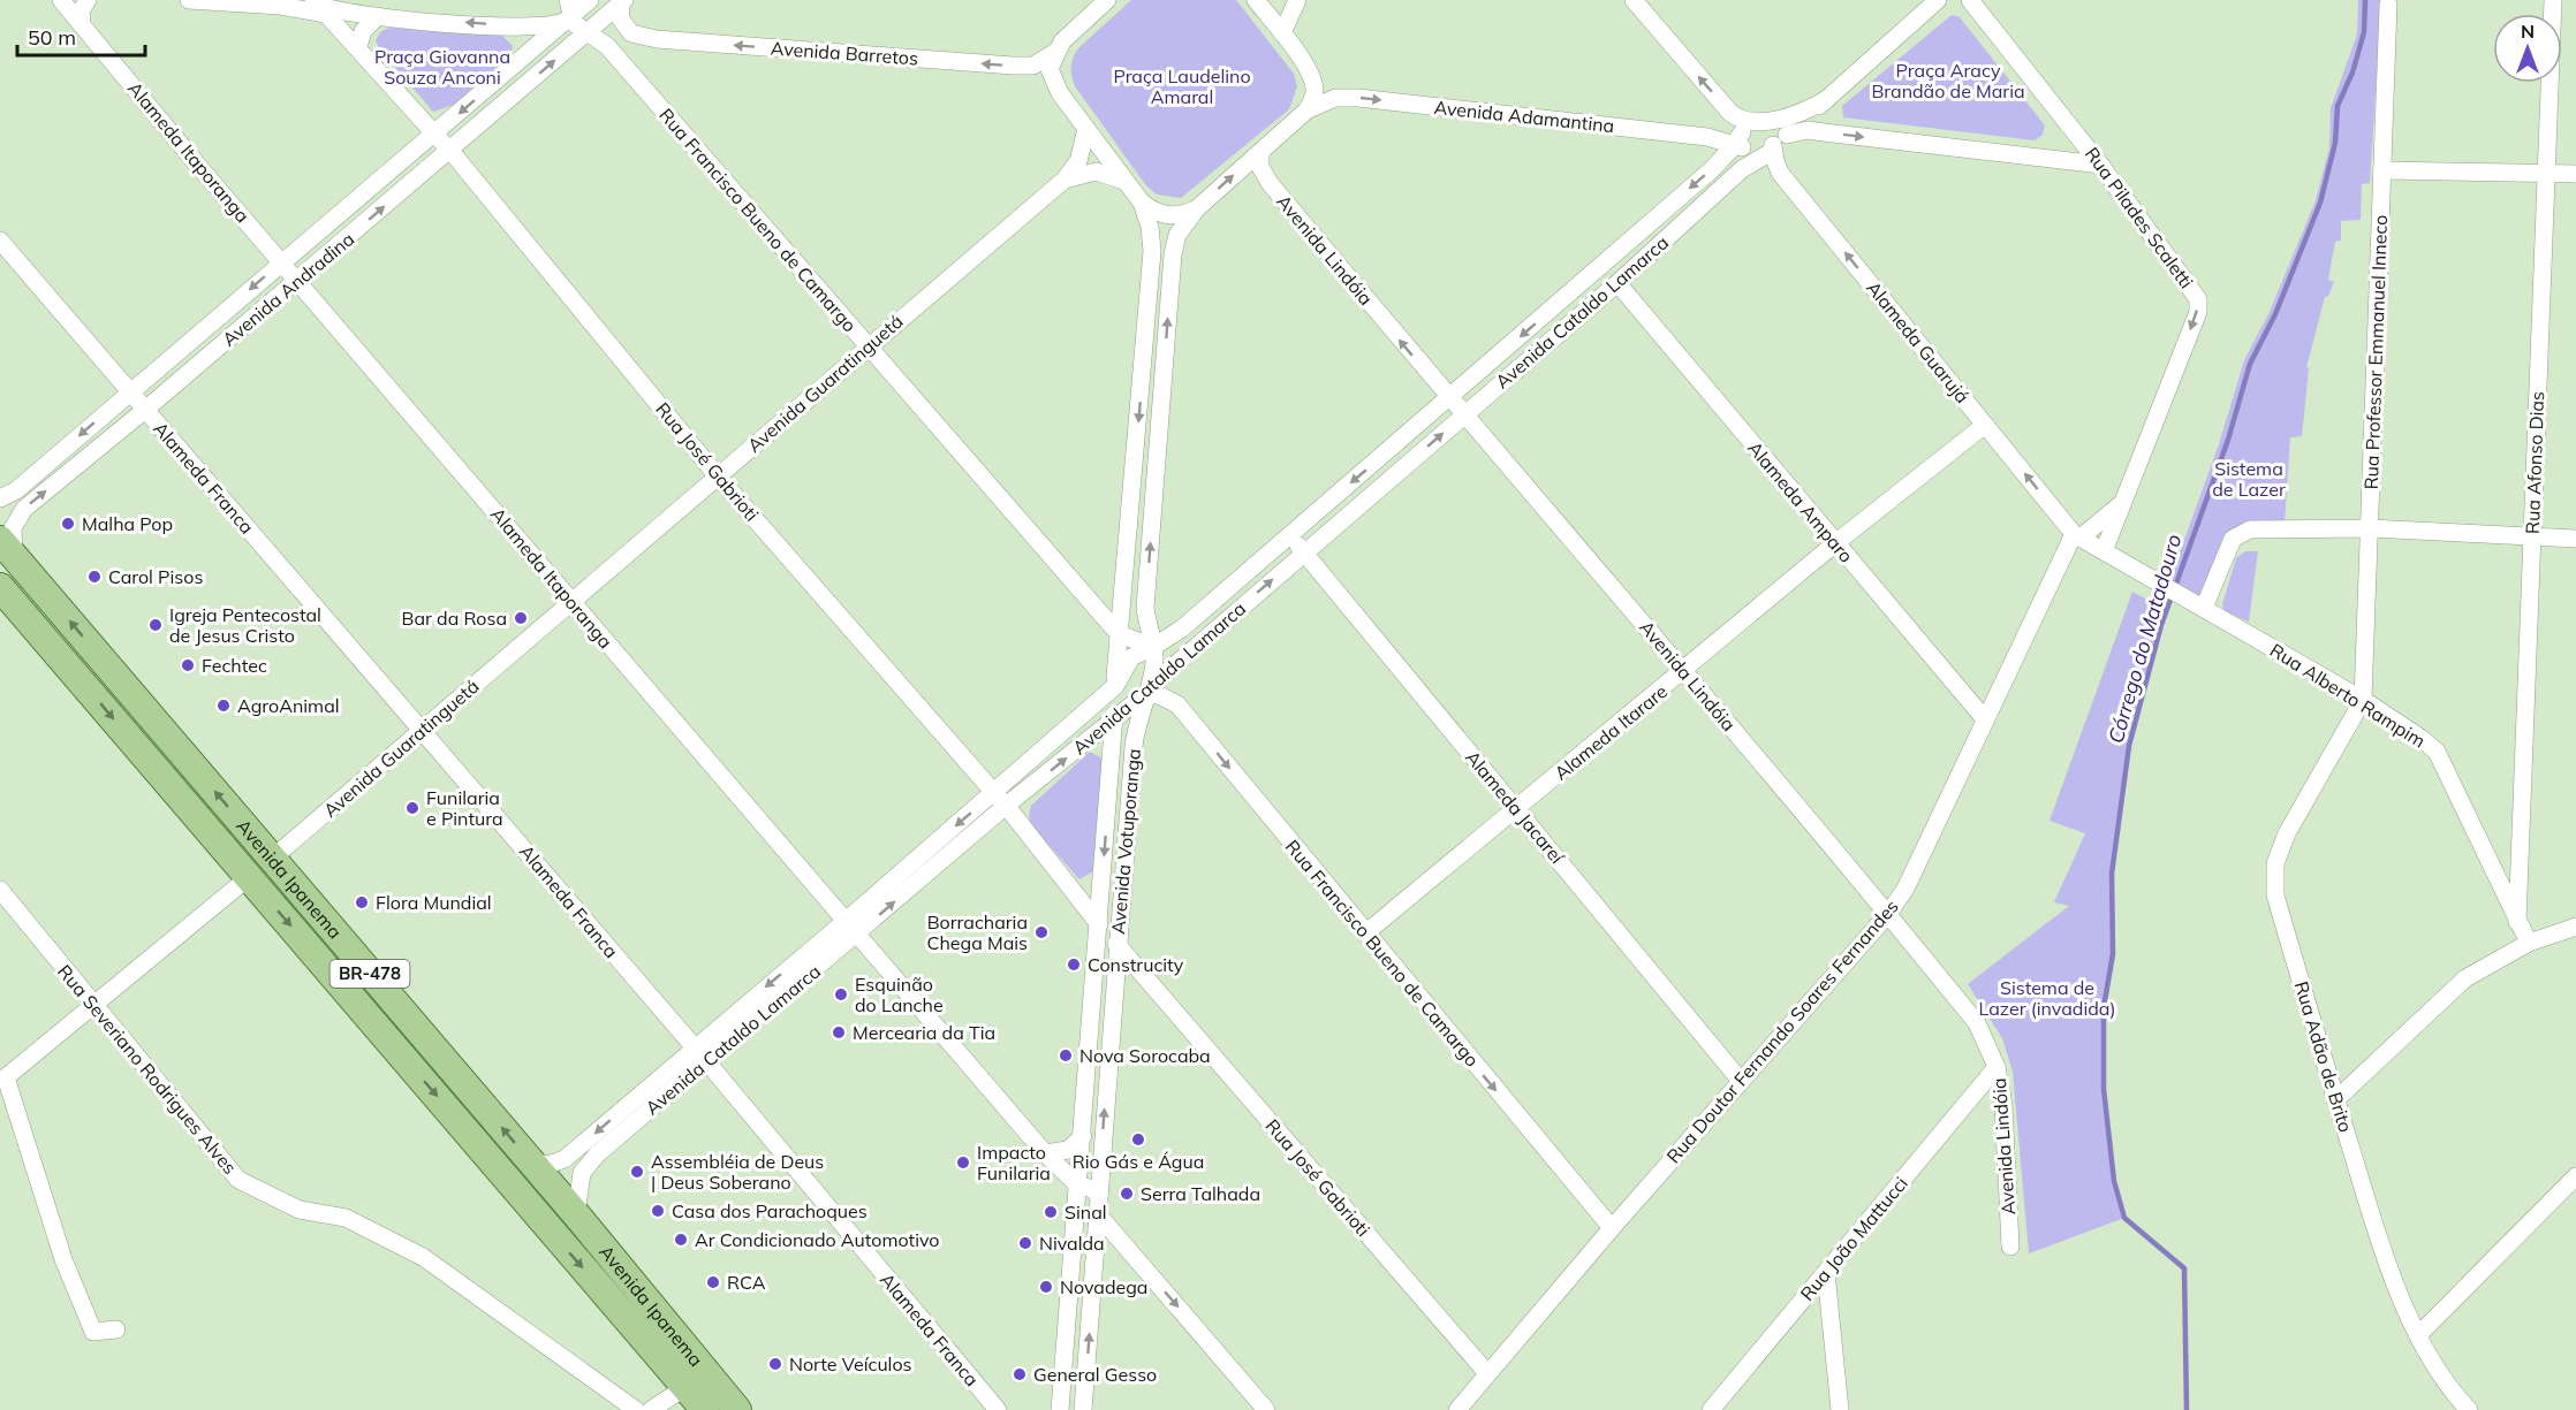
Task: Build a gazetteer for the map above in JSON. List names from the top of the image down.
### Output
{
  "streets": {
    "main road": ["Avenida Ipanema", "BR-478"],
    "street": [
      "Avenida Barretos",
      "Avenida Adamantina",
      "Alameda Itaporanga",
      "Rua Pilades Scaletti",
      "Rua Francisco Bueno de Camargo",
      "Avenida Lindóia",
      "Avenida Andradina",
      "Avenida Cataldo Lamarca",
      "Alameda Guarujá",
      "Rua Professor Emmanuel Inneco",
      "Avenida Guaratinguetá",
      "Rua José Gabrioti",
      "Rua Afonso Dias",
      "Alameda Franca",
      "Alameda Amparo",
      "Rua Alberto Rampim",
      "Alameda Itarare",
      "Alameda Jacareí",
      "Avenida Votuporanga",
      "Rua Doutor Fernando Soares Fernandes",
      "Rua Adão de Brito",
      "Rua Severiano Rodrigues Alves",
      "Rua João Mattucci"
    ]
  },
  "crossings": [
    ["Avenida Barretos", "Avenida Andradina"],
    ["Avenida Adamantina", "Avenida Cataldo Lamarca"],
    ["Avenida Adamantina", "Alameda Guarujá"],
    ["Alameda Itaporanga", "Avenida Andradina"],
    ["Alameda Itaporanga", "Avenida Cataldo Lamarca"],
    ["Alameda Itaporanga", "Avenida Guaratinguetá"],
    ["Alameda Itaporanga", "Avenida Votuporanga"],
    ["Rua Pilades Scaletti", "Alameda Guarujá"],
    ["Rua Pilades Scaletti", "Rua Alberto Rampim"],
    ["Rua Pilades Scaletti", "Rua Doutor Fernando Soares Fernandes"],
    ["Rua Francisco Bueno de Camargo", "Avenida Andradina"],
    ["Rua Francisco Bueno de Camargo", "Avenida Cataldo Lamarca"],
    ["Rua Francisco Bueno de Camargo", "Avenida Guaratinguetá"],
    ["Rua Francisco Bueno de Camargo", "Alameda Itarare"],
    ["Rua Francisco Bueno de Camargo", "Avenida Votuporanga"],
    ["Rua Francisco Bueno de Camargo", "Rua Doutor Fernando Soares Fernandes"],
    ["Avenida Lindóia", "Avenida Cataldo Lamarca"],
    ["Avenida Lindóia", "Alameda Itarare"],
    ["Avenida Lindóia", "Rua Doutor Fernando Soares Fernandes"],
    ["Avenida Lindóia", "Rua João Mattucci"],
    ["Avenida Andradina", "Rua José Gabrioti"],
    ["Avenida Andradina", "Alameda Franca"],
    ["Avenida Andradina", "Avenida Ipanema"],
    ["Avenida Cataldo Lamarca", "Alameda Guarujá"],
    ["Avenida Cataldo Lamarca", "Rua José Gabrioti"],
    ["Avenida Cataldo Lamarca", "Alameda Franca"],
    ["Avenida Cataldo Lamarca", "Alameda Amparo"],
    ["Avenida Cataldo Lamarca", "Alameda Jacareí"],
    ["Avenida Cataldo Lamarca", "Avenida Votuporanga"],
    ["Avenida Cataldo Lamarca", "Avenida Ipanema"],
    ["Alameda Guarujá", "Rua Alberto Rampim"],
    ["Alameda Guarujá", "Alameda Itarare"],
    ["Alameda Guarujá", "Rua Doutor Fernando Soares Fernandes"],
    ["Rua Professor Emmanuel Inneco", "Rua Alberto Rampim"],
    ["Rua Professor Emmanuel Inneco", "Rua Adão de Brito"],
    ["Avenida Guaratinguetá", "Rua José Gabrioti"],
    ["Avenida Guaratinguetá", "Alameda Franca"],
    ["Avenida Guaratinguetá", "Avenida Ipanema"],
    ["Rua José Gabrioti", "Avenida Votuporanga"],
    ["Rua José Gabrioti", "Rua Doutor Fernando Soares Fernandes"],
    ["Rua Afonso Dias", "Rua Alberto Rampim"],
    ["Alameda Amparo", "Alameda Itarare"],
    ["Alameda Amparo", "Rua Doutor Fernando Soares Fernandes"],
    ["Rua Alberto Rampim", "Rua Doutor Fernando Soares Fernandes"],
    ["Rua Alberto Rampim", "Rua Adão de Brito"],
    ["Alameda Itarare", "Alameda Jacareí"],
    ["Alameda Jacareí", "Rua Doutor Fernando Soares Fernandes"]
  ],
  "one_way": [
    "Avenida Barretos",
    "Avenida Adamantina",
    "Rua Pilades Scaletti",
    "Rua Francisco Bueno de Camargo",
    "Alameda Guarujá"
  ],
  "water": ["Córrego do Matadouro"],
  "parks": [
    "Praça Giovanna Souza Anconi",
    "Praça Aracy Brandão de Maria",
    "Praça Laudelino Amaral",
    "Sistema de Lazer",
    "Sistema de Lazer (invadida)"
  ],
  "places": [
    "Malha Pop",
    "Carol Pisos",
    "Bar da Rosa",
    "Igreja Pentecostal de Jesus Cristo",
    "Fechtec",
    "AgroAnimal",
    "Funilaria e Pintura",
    "Flora Mundial",
    "Borracharia Chega Mais",
    "Construcity",
    "Esquinão do Lanche",
    "Mercearia da Tia",
    "Nova Sorocaba",
    "Rio Gás e Água",
    "Impacto Funilaria",
    "Assembléia de Deus | Deus Soberano",
    "Serra Talhada",
    "Casa dos Parachoques",
    "Sinal",
    "Ar Condicionado Automotivo",
    "Nivalda",
    "RCA",
    "Novadega",
    "Norte Veículos",
    "General Gesso"
  ],
  "scale_bar": "50 m",
  "north": "top"
}
